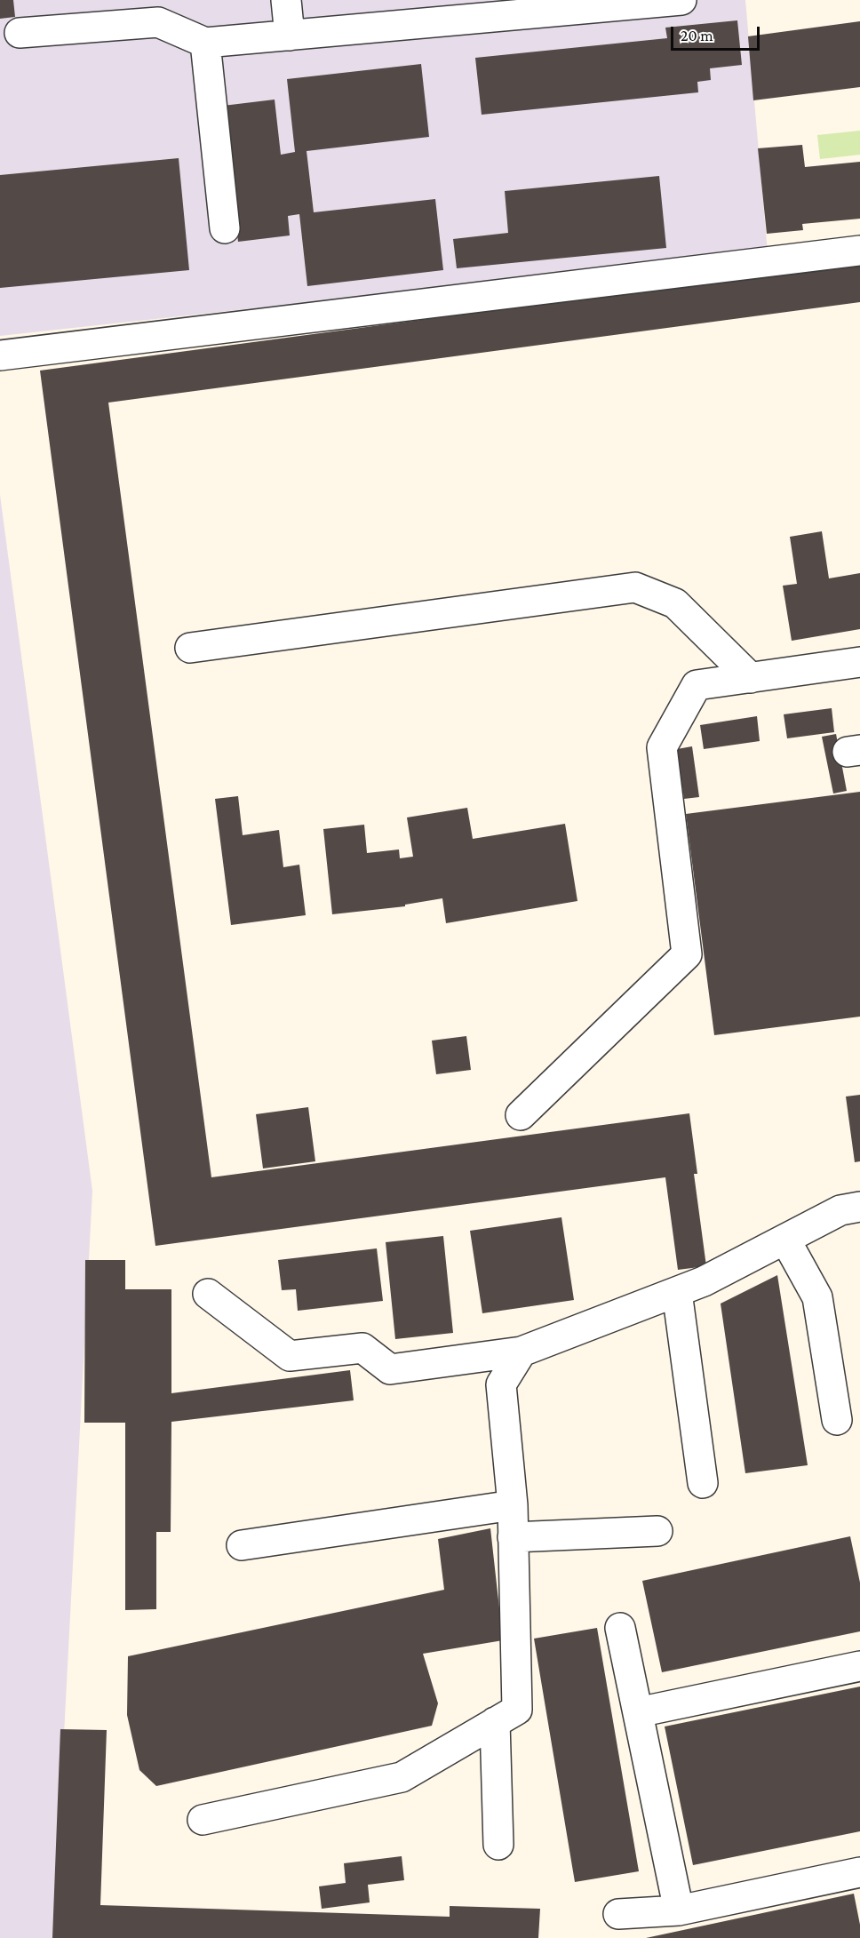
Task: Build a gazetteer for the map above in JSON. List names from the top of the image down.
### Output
{
  "scale_bar": "20 m"
}
